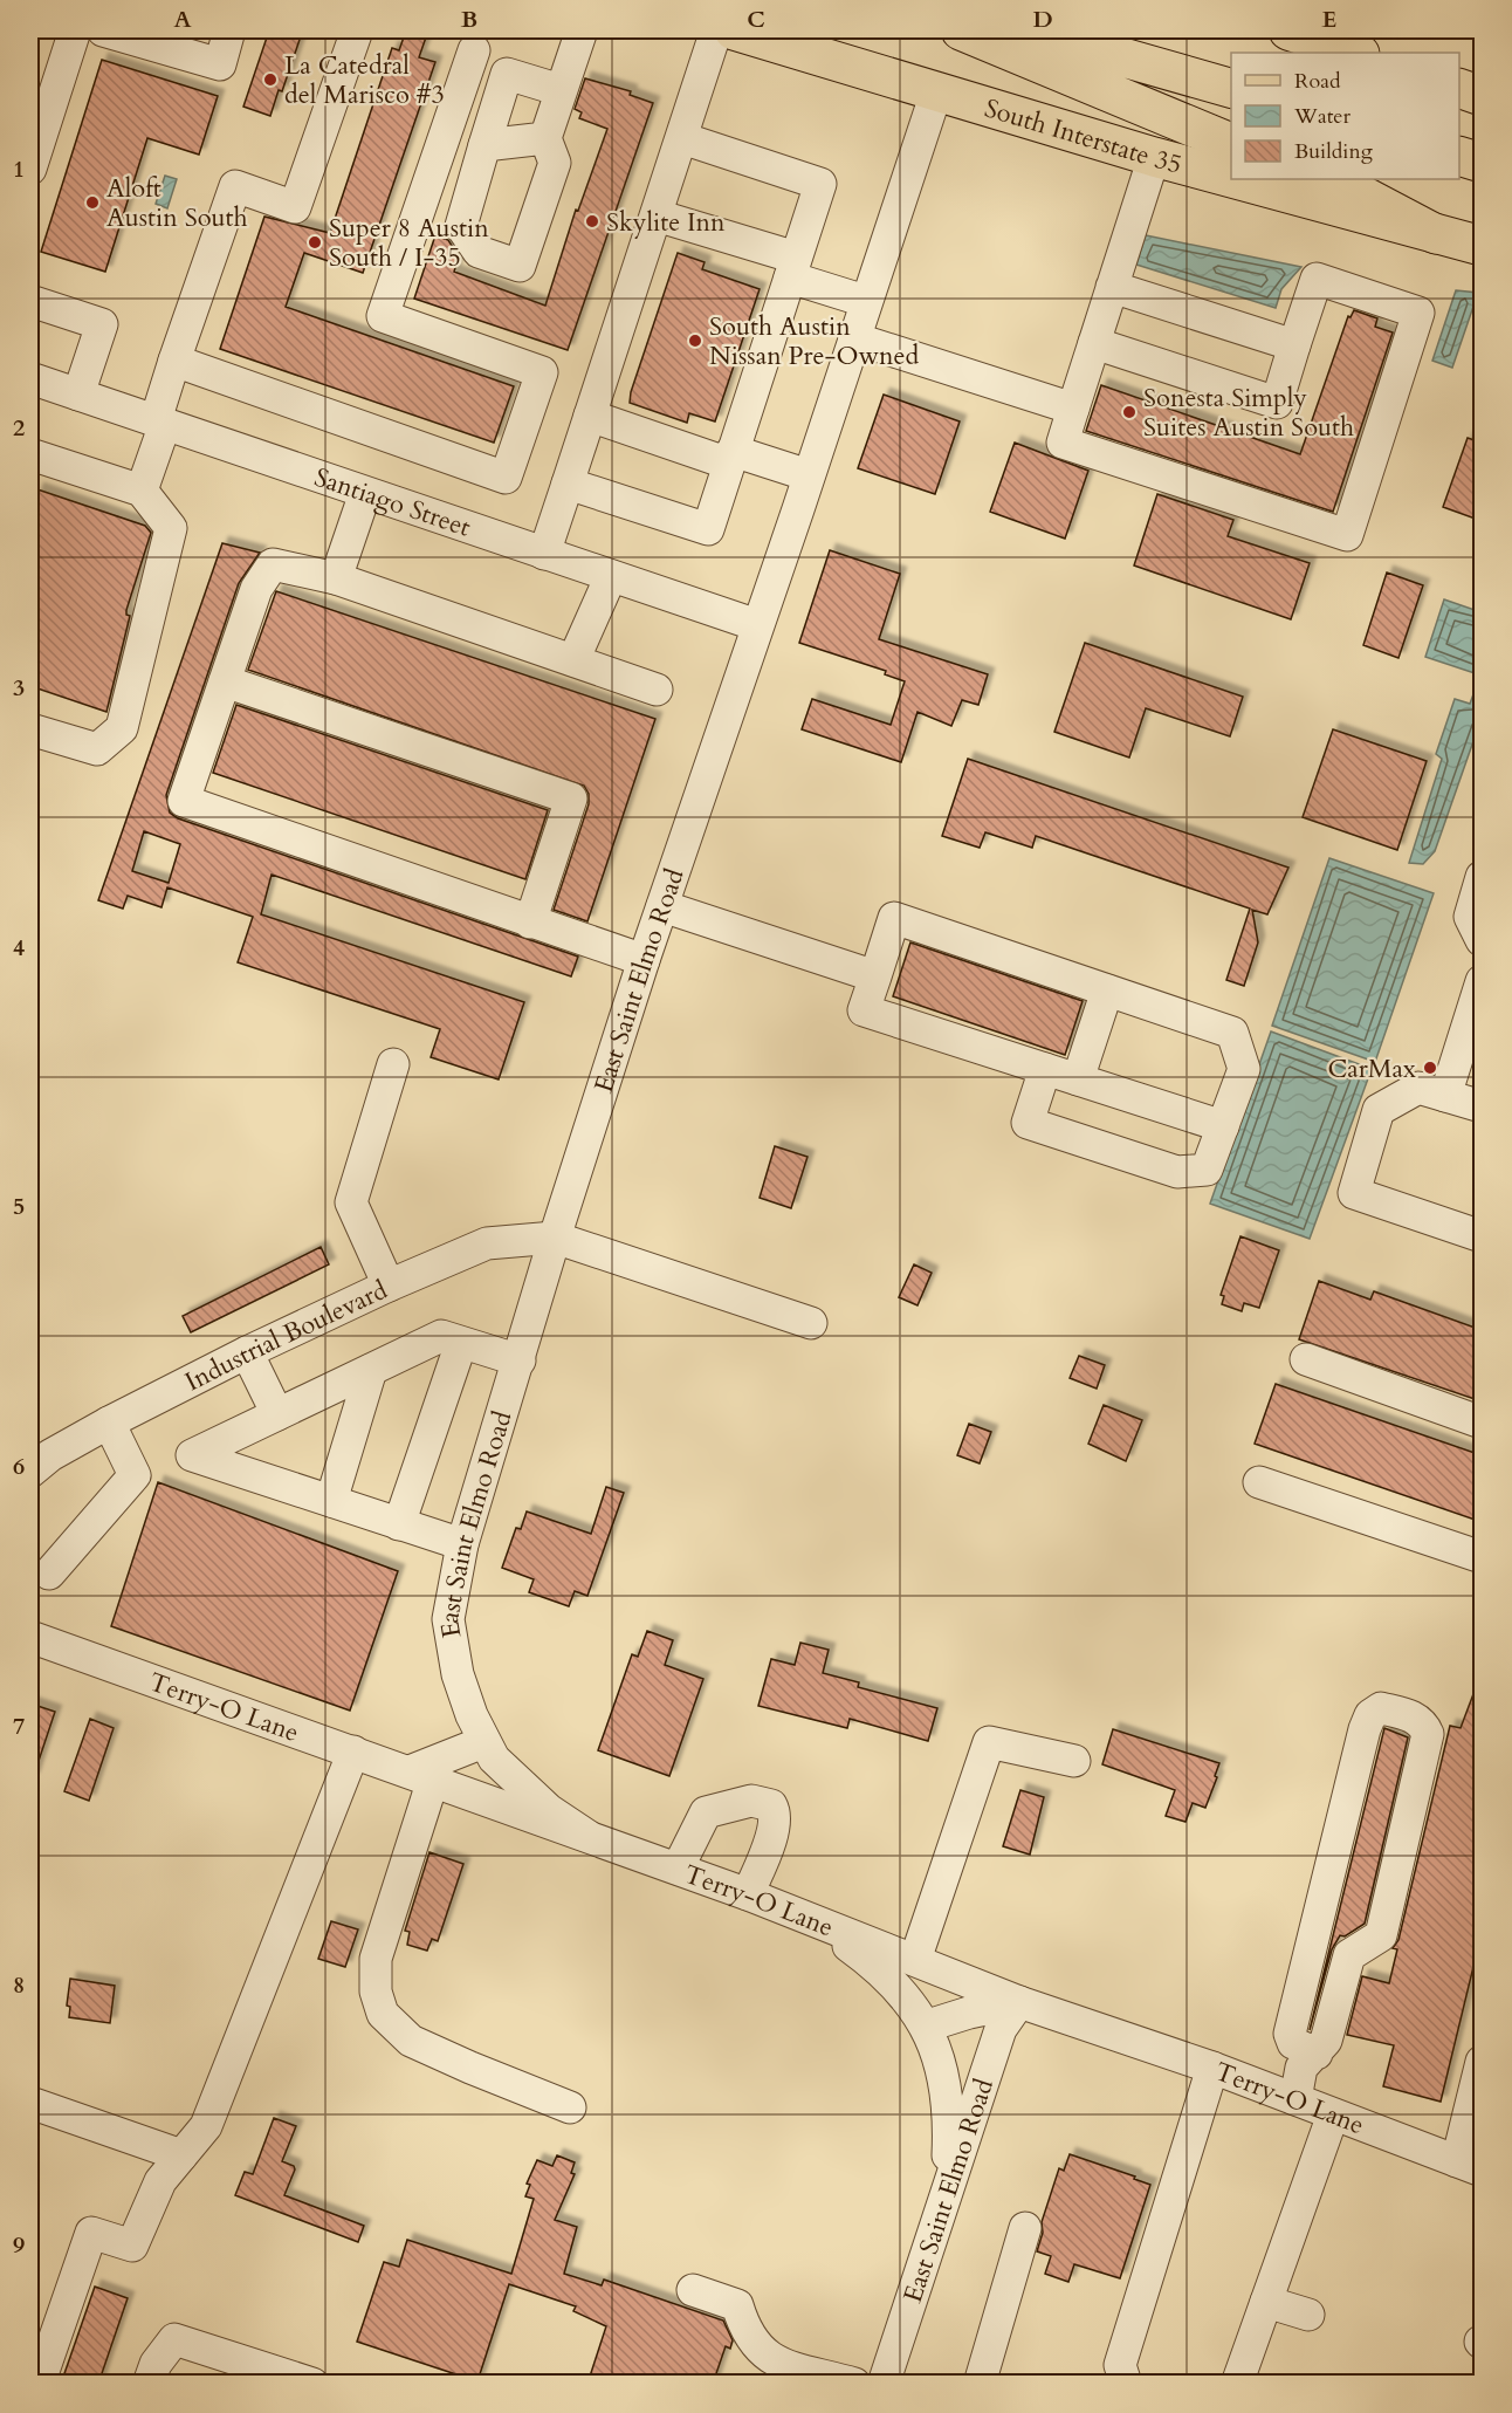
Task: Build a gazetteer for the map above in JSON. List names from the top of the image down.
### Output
{
  "streets": {
    "main road": ["South Interstate 35"],
    "street": [
      "Santiago Street",
      "East Saint Elmo Road",
      "Industrial Boulevard",
      "Terry-O Lane"
    ]
  },
  "crossings": [
    ["South Interstate 35", "East Saint Elmo Road"],
    ["Santiago Street", "East Saint Elmo Road"],
    ["East Saint Elmo Road", "Industrial Boulevard"],
    ["East Saint Elmo Road", "Terry-O Lane"]
  ],
  "places": [
    "La Catedral del Marisco #3",
    "Aloft Austin South",
    "Skylite Inn",
    "Super 8 Austin South / I-35",
    "South Austin Nissan Pre-Owned",
    "Sonesta Simply Suites Austin South",
    "CarMax"
  ],
  "legend": ["Road", "Water", "Building"],
  "grid": {
    "columns": [
      "A",
      "B",
      "C",
      "D",
      "E"
    ],
    "rows": [
      "1",
      "2",
      "3",
      "4",
      "5",
      "6",
      "7",
      "8",
      "9"
    ]
  }
}
